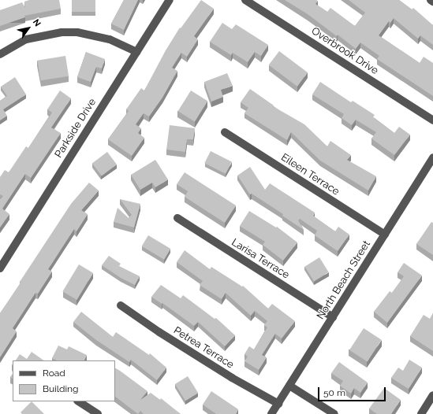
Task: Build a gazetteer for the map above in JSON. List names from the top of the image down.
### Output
{
  "streets": {
    "street": [
      "Overbrook Drive",
      "Parkside Drive",
      "Eileen Terrace",
      "Larisa Terrace",
      "North Beach Street",
      "Petrea Terrace"
    ]
  },
  "crossings": [
    ["Eileen Terrace", "North Beach Street"],
    ["Larisa Terrace", "North Beach Street"],
    ["North Beach Street", "Petrea Terrace"]
  ],
  "legend": ["Road", "Building"],
  "scale_bar": "50 m",
  "north": "top right"
}
